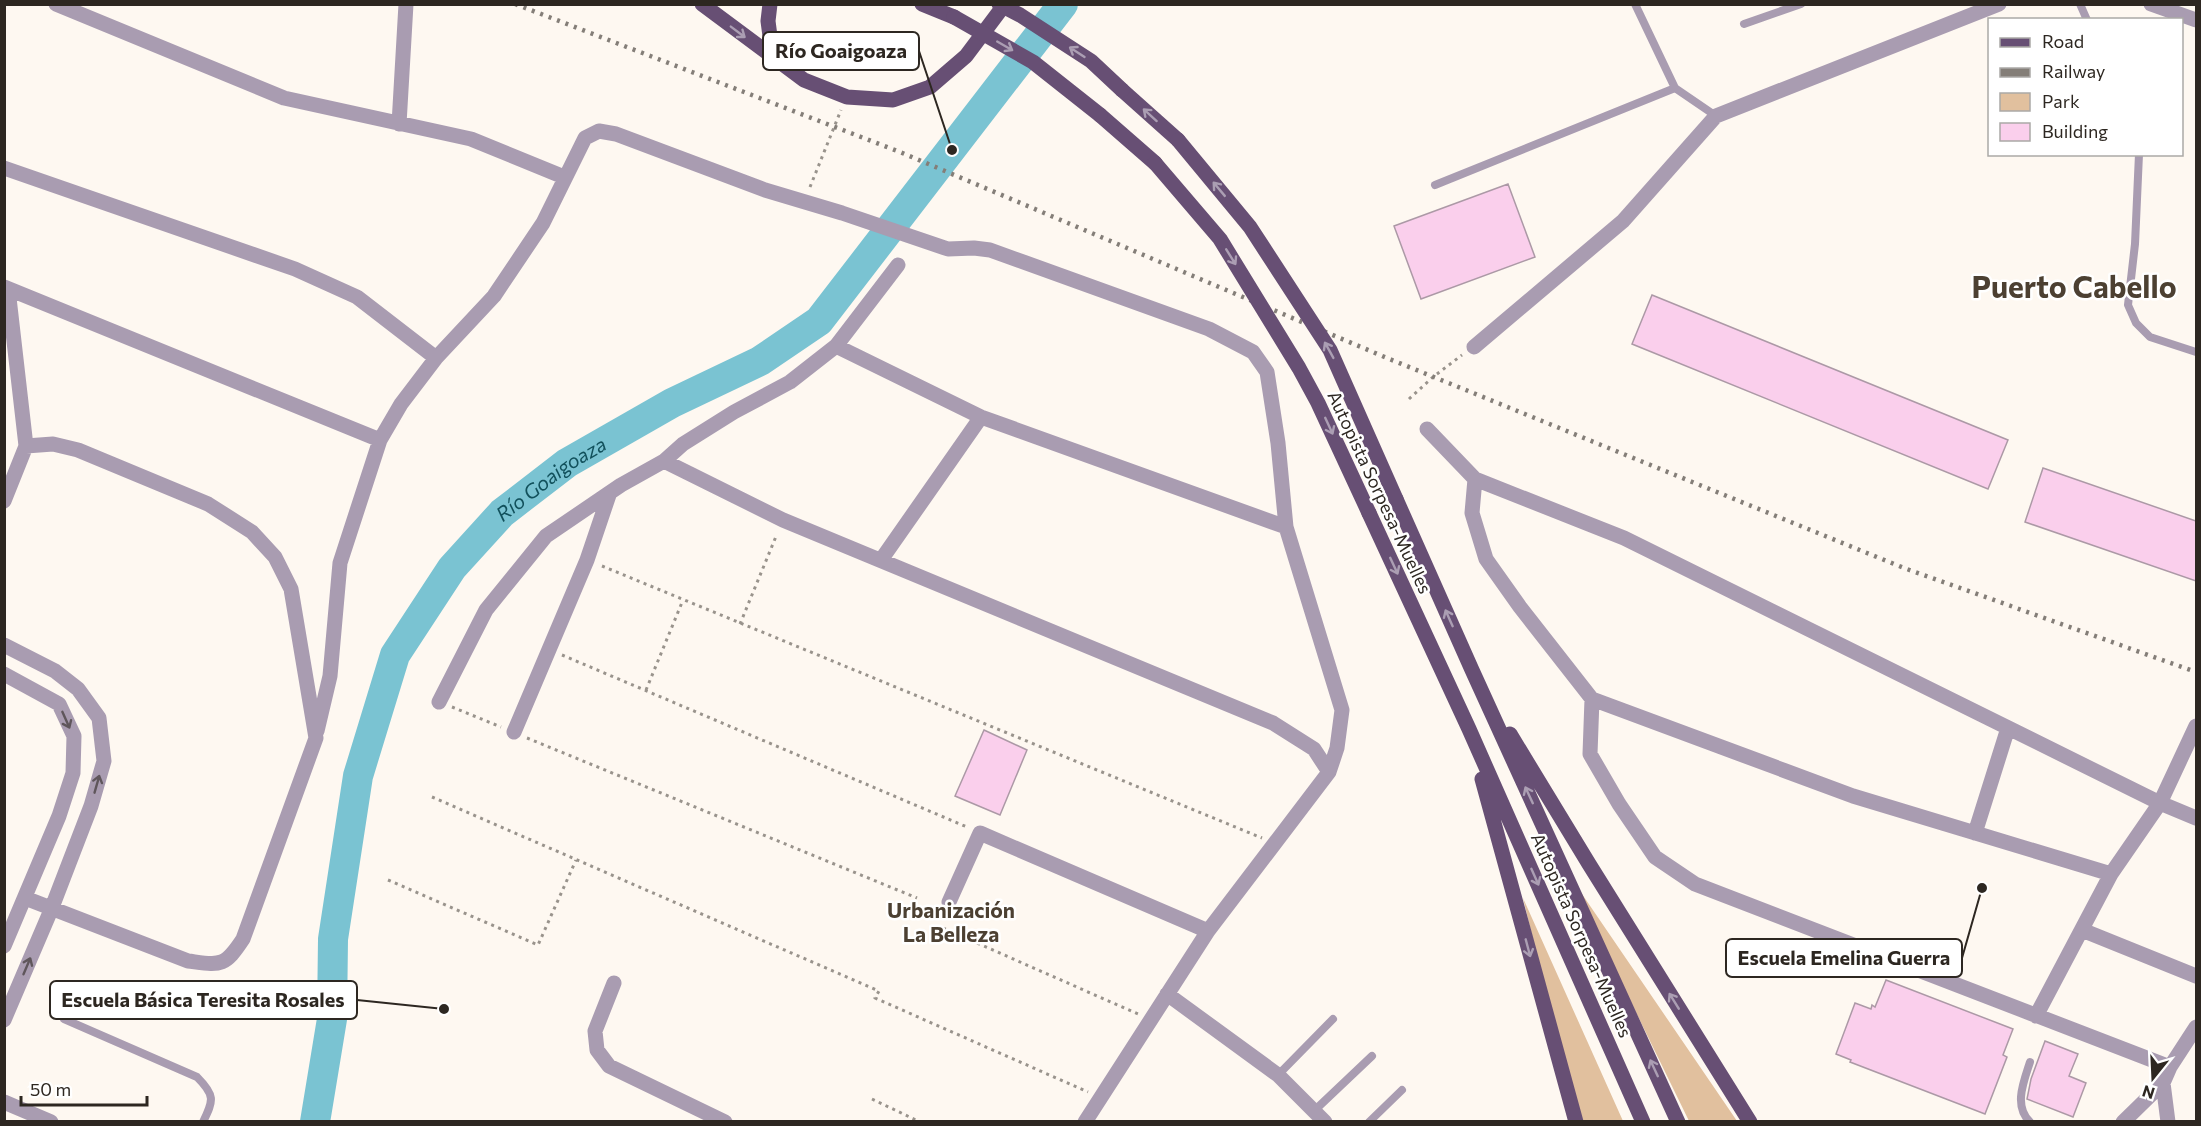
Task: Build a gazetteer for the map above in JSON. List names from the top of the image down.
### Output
{
  "streets": {
    "main road": ["Autopista Sorpesa-Muelles"]
  },
  "districts": ["Puerto Cabello", "Urbanización La Belleza"],
  "water": ["Río Goaigoaza"],
  "places": ["Río Goaigoaza", "Escuela Emelina Guerra", "Escuela Básica Teresita Rosales"],
  "legend": [
    "Road",
    "Railway",
    "Park",
    "Building"
  ],
  "scale_bar": "50 m",
  "north": "bottom"
}
